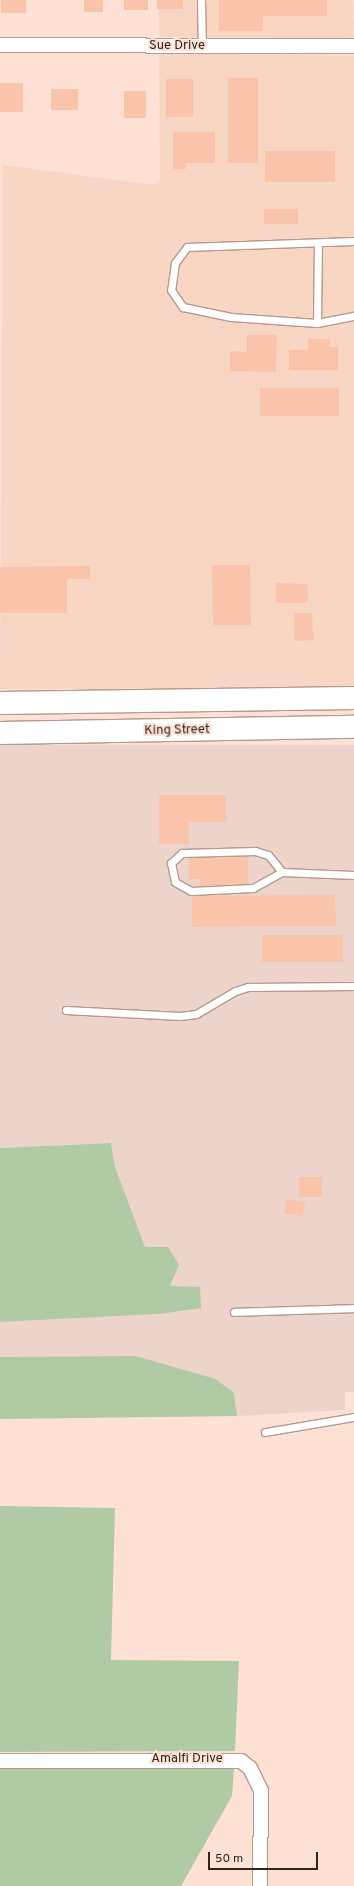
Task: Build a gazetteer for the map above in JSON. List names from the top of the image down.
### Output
{
  "streets": {
    "main road": ["King Street"],
    "street": ["Sue Drive", "Amalfi Drive"]
  },
  "scale_bar": "50 m"
}
